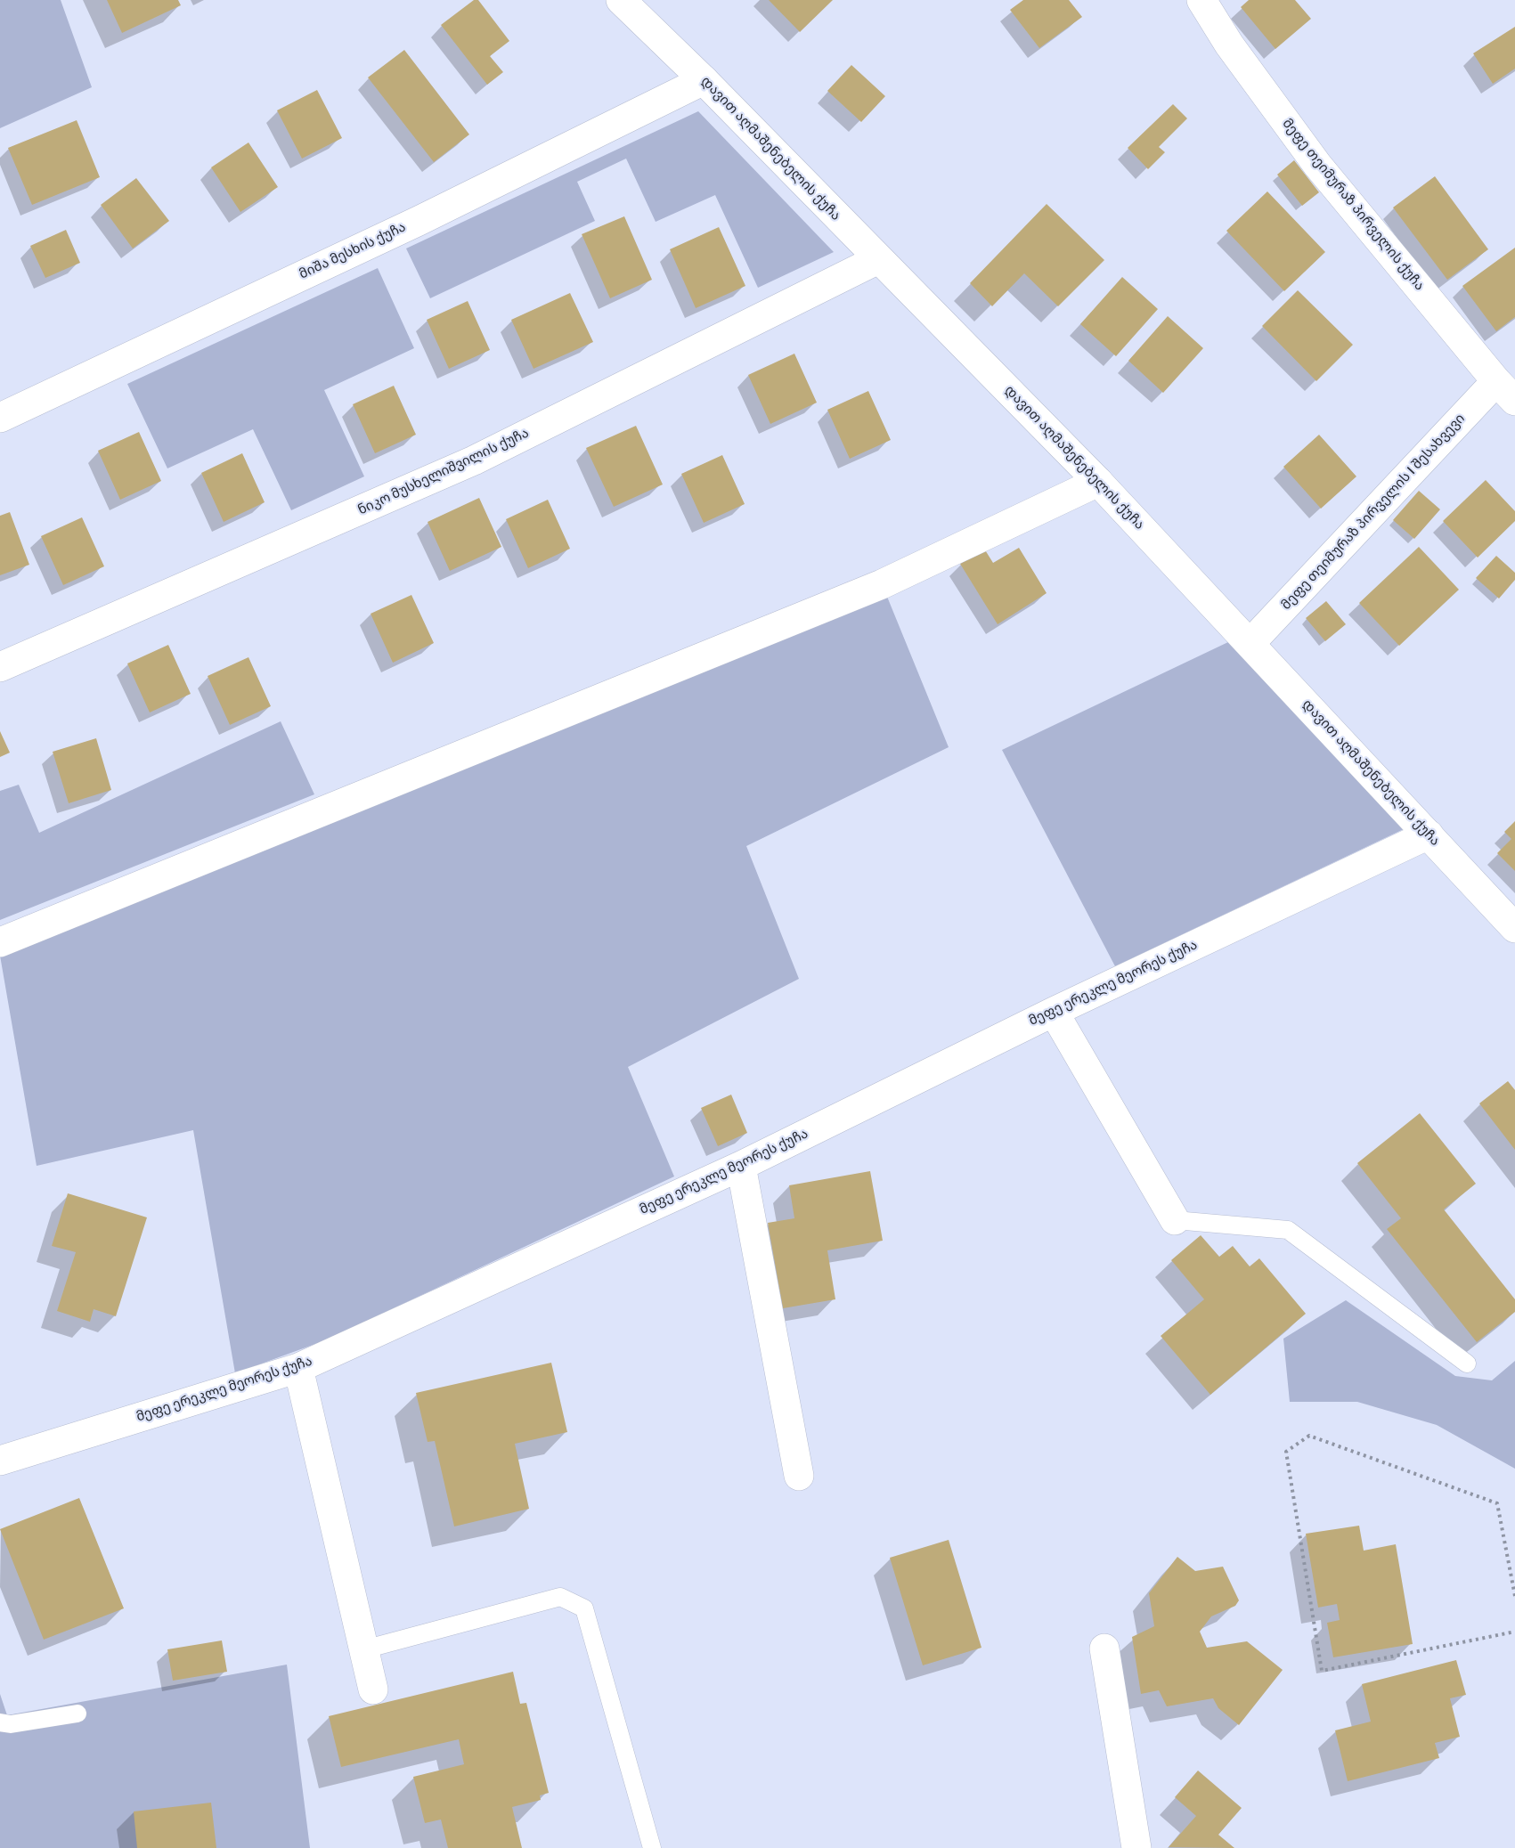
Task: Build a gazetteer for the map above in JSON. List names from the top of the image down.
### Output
{
  "streets": {
    "street": [
      "დავით აღმაშენებელის ქუჩა",
      "მეფე თეიმურაზ პირველის ქუჩა",
      "მიშა მესხის ქუჩა",
      "ნიკო მუსხელიშვილის ქუჩა",
      "მეფე თეიმურაზ პირველის I შესახვევი",
      "მეფე ერეკლე მეორეს ქუჩა"
    ]
  },
  "crossings": [
    ["დავით აღმაშენებელის ქუჩა", "მიშა მესხის ქუჩა"],
    ["დავით აღმაშენებელის ქუჩა", "ნიკო მუსხელიშვილის ქუჩა"],
    ["დავით აღმაშენებელის ქუჩა", "მეფე თეიმურაზ პირველის I შესახვევი"],
    ["დავით აღმაშენებელის ქუჩა", "მეფე ერეკლე მეორეს ქუჩა"],
    ["მეფე თეიმურაზ პირველის ქუჩა", "მეფე თეიმურაზ პირველის I შესახვევი"]
  ]
}
